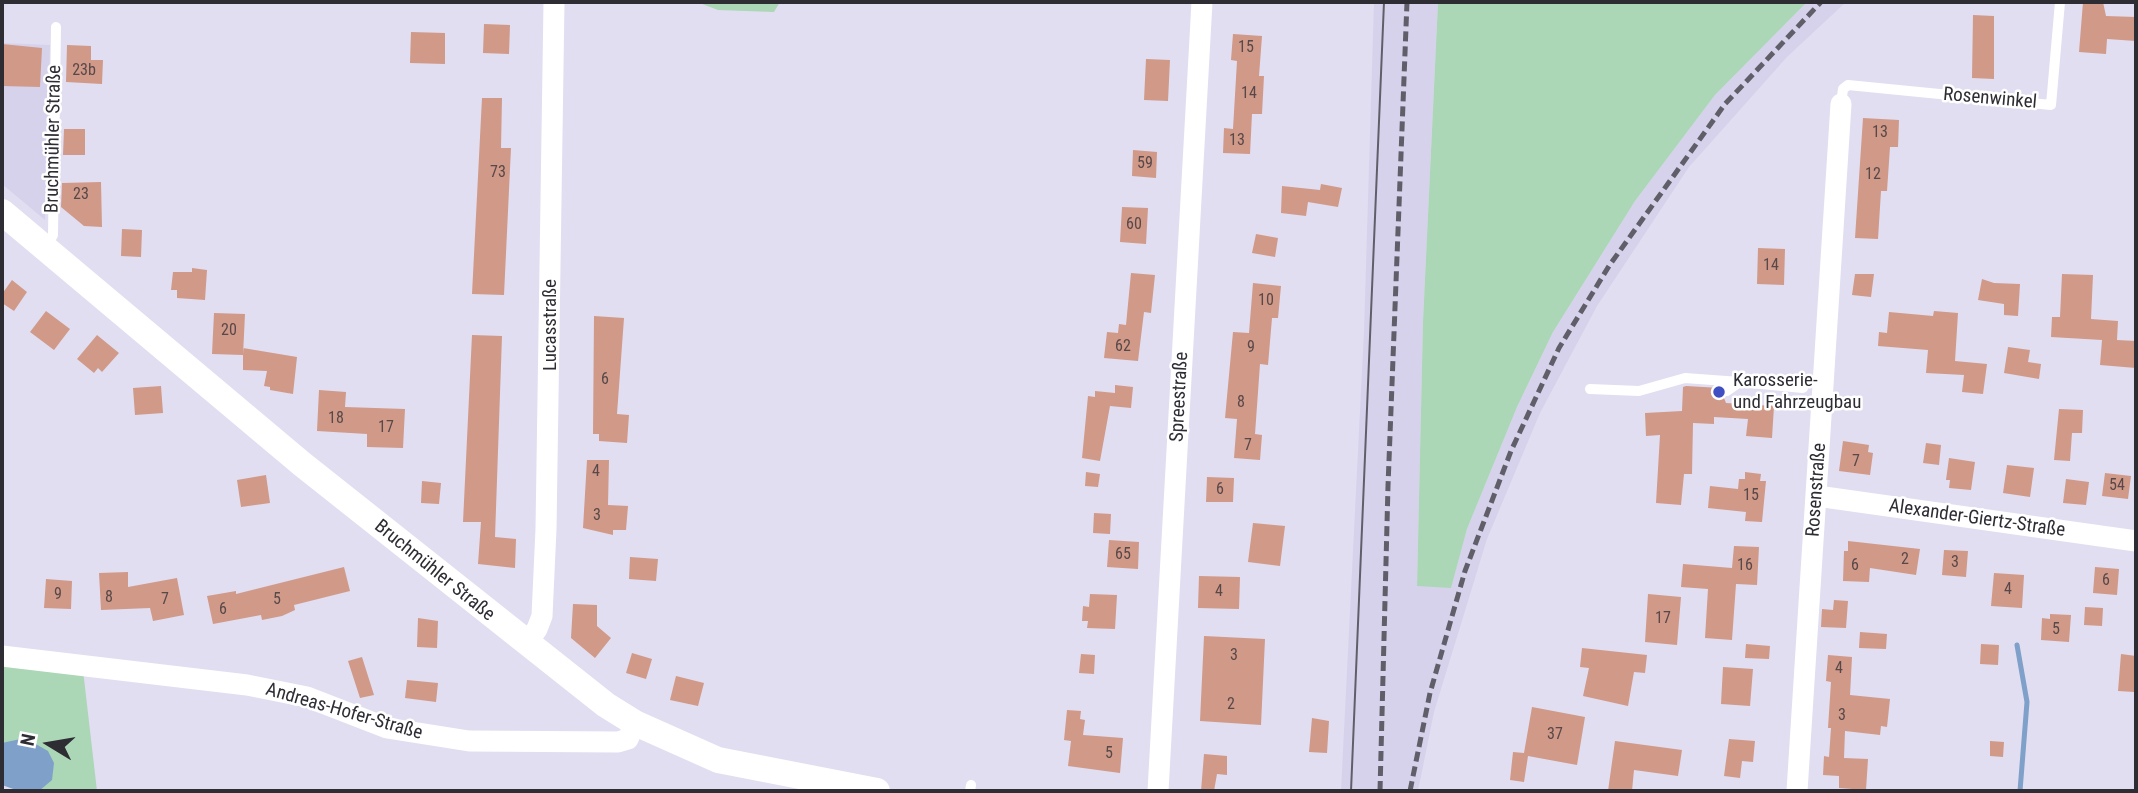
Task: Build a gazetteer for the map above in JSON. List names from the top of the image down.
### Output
{
  "streets": {
    "street": [
      "Bruchmühler Straße",
      "Lucasstraße",
      "Spreestraße",
      "Rosenstraße",
      "Alexander-Giertz-Straße",
      "Andreas-Hofer-Straße"
    ],
    "lane": ["Rosenwinkel"]
  },
  "crossings": [
    ["Rosenwinkel", "Rosenstraße"],
    ["Bruchmühler Straße", "Lucasstraße"],
    ["Bruchmühler Straße", "Andreas-Hofer-Straße"],
    ["Rosenstraße", "Alexander-Giertz-Straße"]
  ],
  "places": ["Karosserie- und Fahrzeugbau"],
  "house_numbers": [
    "15",
    "23b",
    "14",
    "13",
    "13",
    "59",
    "73",
    "12",
    "23",
    "60",
    "14",
    "10",
    "20",
    "62",
    "9",
    "6",
    "8",
    "18",
    "17",
    "7",
    "7",
    "4",
    "54",
    "6",
    "15",
    "3",
    "65",
    "2",
    "3",
    "16",
    "6",
    "6",
    "4",
    "4",
    "9",
    "8",
    "7",
    "5",
    "6",
    "17",
    "5",
    "3",
    "4",
    "2",
    "3",
    "37",
    "5"
  ],
  "north": "left"
}
